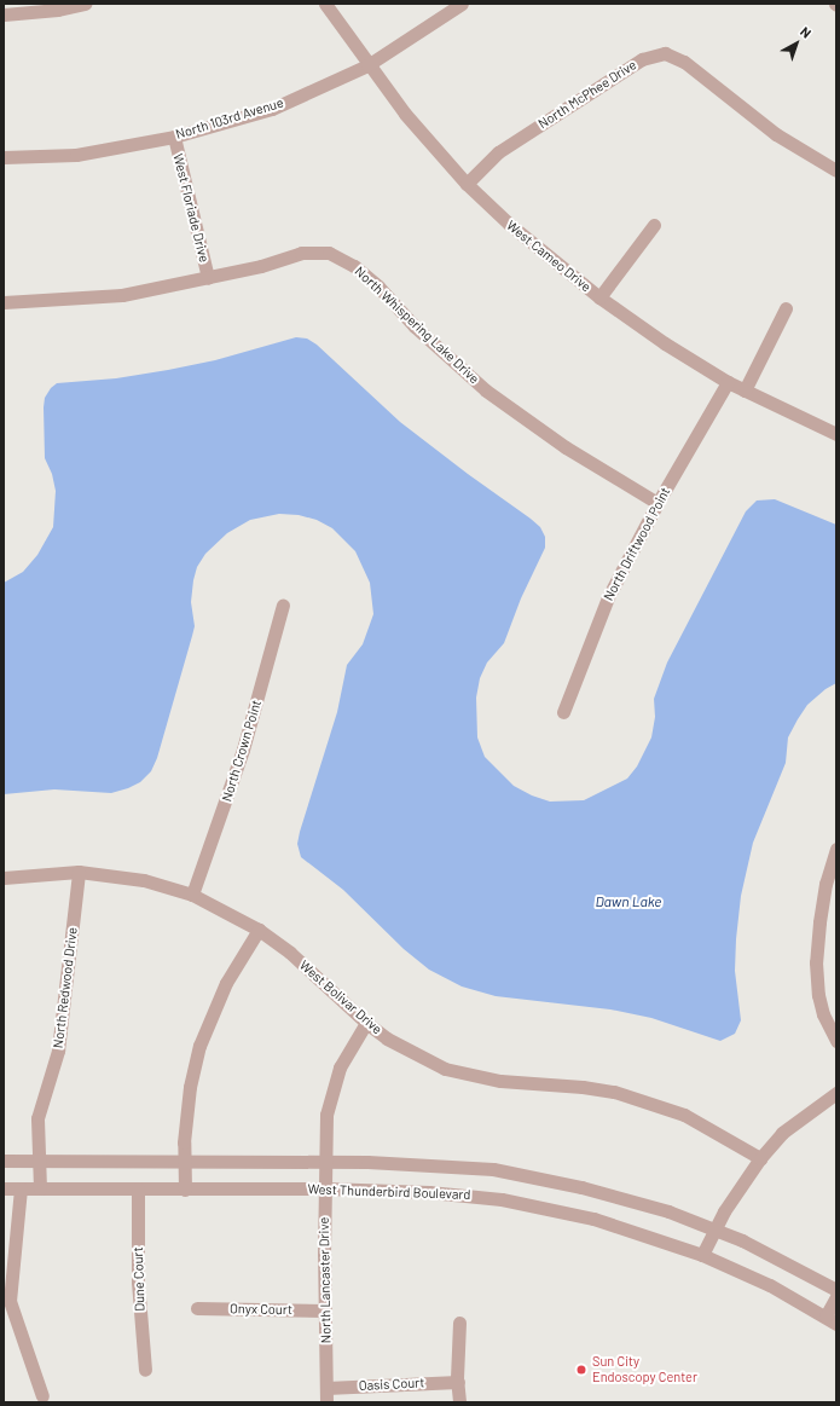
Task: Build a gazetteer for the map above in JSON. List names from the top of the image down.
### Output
{
  "streets": {
    "street": [
      "North McPhee Drive",
      "North 103rd Avenue",
      "West Floriade Drive",
      "West Cameo Drive",
      "North Whispering Lake Drive",
      "North Driftwood Point",
      "North Crown Point",
      "North Redwood Drive",
      "West Bolivar Drive",
      "West Thunderbird Boulevard",
      "Dune Court",
      "North Lancaster Drive",
      "Onyx Court",
      "Oasis Court"
    ]
  },
  "crossings": [
    ["North McPhee Drive", "West Cameo Drive"],
    ["North 103rd Avenue", "West Floriade Drive"],
    ["North 103rd Avenue", "West Cameo Drive"],
    ["West Floriade Drive", "North Whispering Lake Drive"],
    ["West Cameo Drive", "North Driftwood Point"],
    ["North Whispering Lake Drive", "North Driftwood Point"],
    ["North Crown Point", "West Bolivar Drive"],
    ["North Redwood Drive", "West Bolivar Drive"],
    ["North Redwood Drive", "West Thunderbird Boulevard"],
    ["West Bolivar Drive", "North Lancaster Drive"],
    ["West Thunderbird Boulevard", "Dune Court"],
    ["West Thunderbird Boulevard", "North Lancaster Drive"],
    ["North Lancaster Drive", "Onyx Court"],
    ["North Lancaster Drive", "Oasis Court"]
  ],
  "water": ["Dawn Lake"],
  "places": ["Sun City Endoscopy Center"],
  "north": "top right"
}
